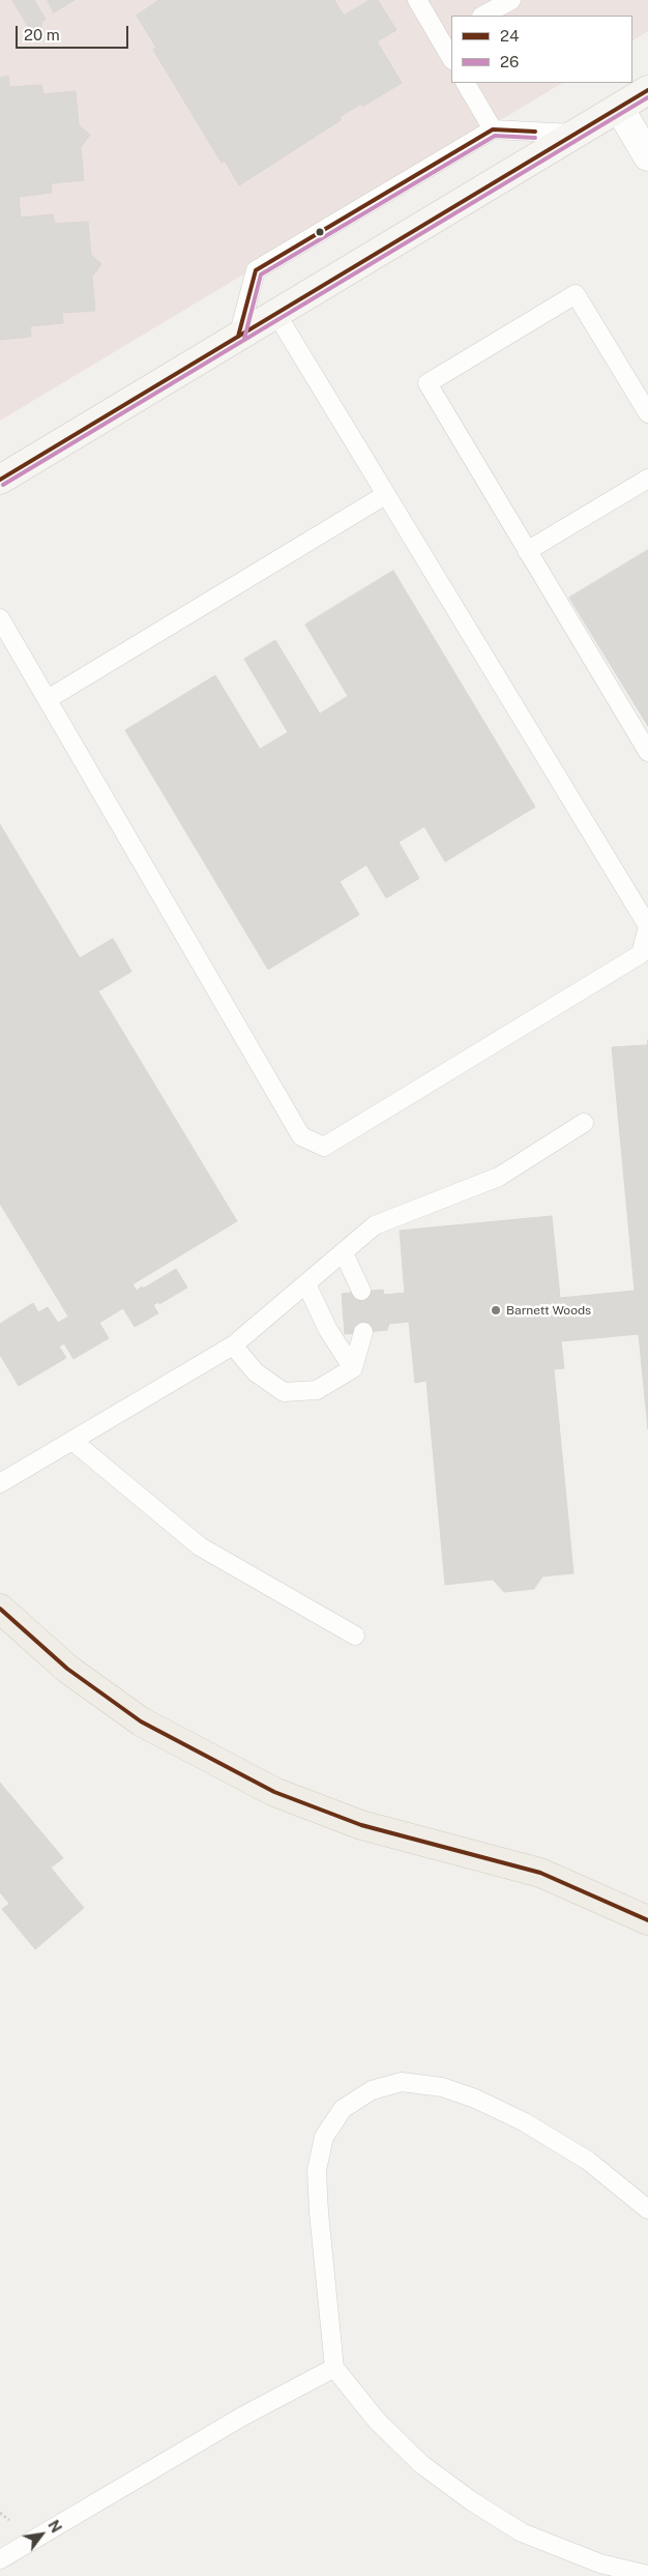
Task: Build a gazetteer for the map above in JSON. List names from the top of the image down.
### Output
{
  "places": ["Barnett Woods"],
  "lines": ["transit line 24", "transit line 26"],
  "legend": ["24", "26"],
  "scale_bar": "20 m",
  "north": "top right"
}
